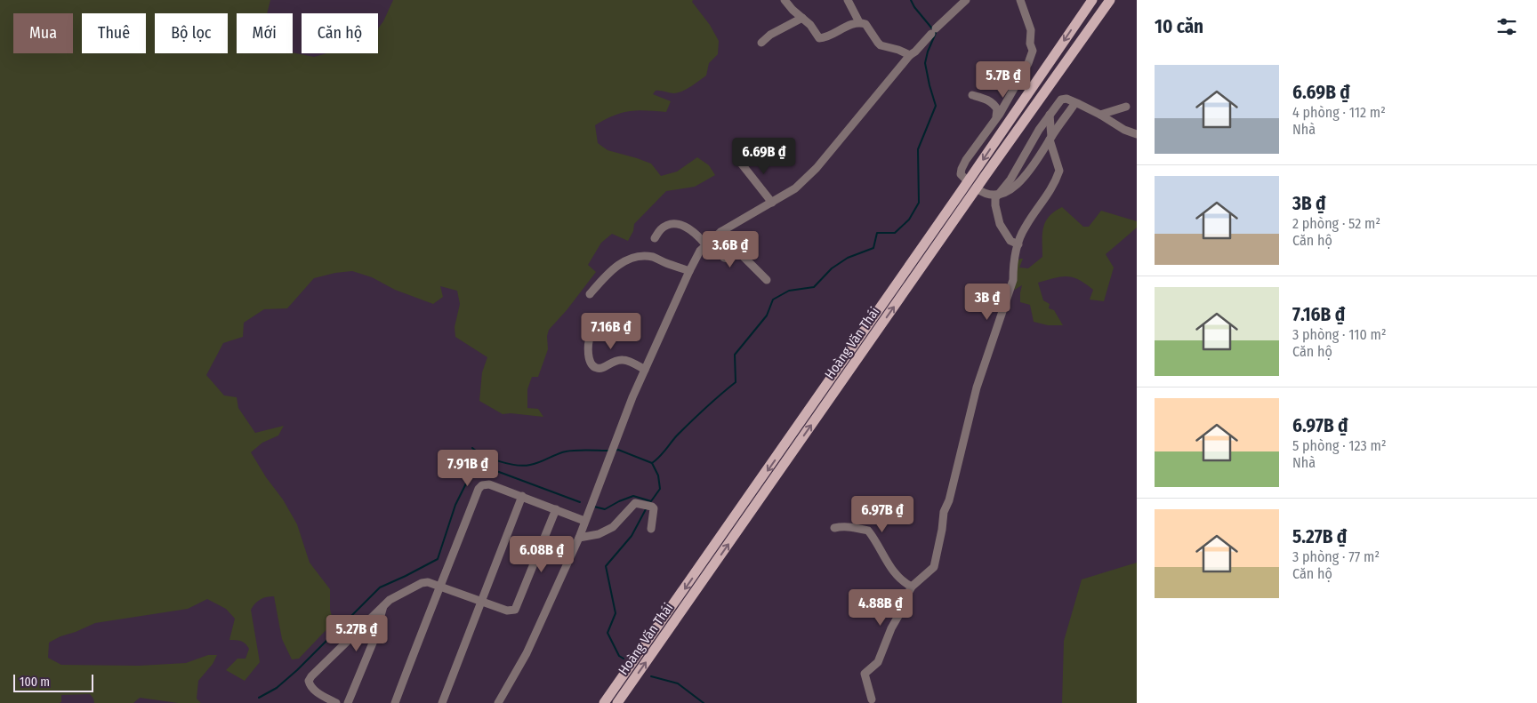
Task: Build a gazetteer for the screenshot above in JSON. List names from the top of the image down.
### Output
{
  "streets": {
    "main road": ["Hoàng Văn Thái"]
  },
  "scale_bar": "100 m",
  "page": {
    "heading": "10 căn",
    "chip": [
      "Mua",
      "Thuê",
      "Bộ lọc",
      "Mới",
      "Căn hộ"
    ],
    "list": [
      {
        "name": "6.69B ₫",
        "note": "4 phòng · 112 m² · Nhà"
      },
      {
        "name": "3B ₫",
        "note": "2 phòng · 52 m² · Căn hộ"
      },
      {
        "name": "7.16B ₫",
        "note": "3 phòng · 110 m² · Căn hộ"
      },
      {
        "name": "6.97B ₫",
        "note": "5 phòng · 123 m² · Nhà"
      },
      {
        "name": "5.27B ₫",
        "note": "3 phòng · 77 m² · Căn hộ"
      }
    ],
    "price": [
      "5.7B ₫",
      "6.69B ₫",
      "3.6B ₫",
      "3B ₫",
      "7.16B ₫",
      "7.91B ₫",
      "6.97B ₫",
      "6.08B ₫",
      "4.88B ₫",
      "5.27B ₫"
    ],
    "scale": "100 m"
  }
}
